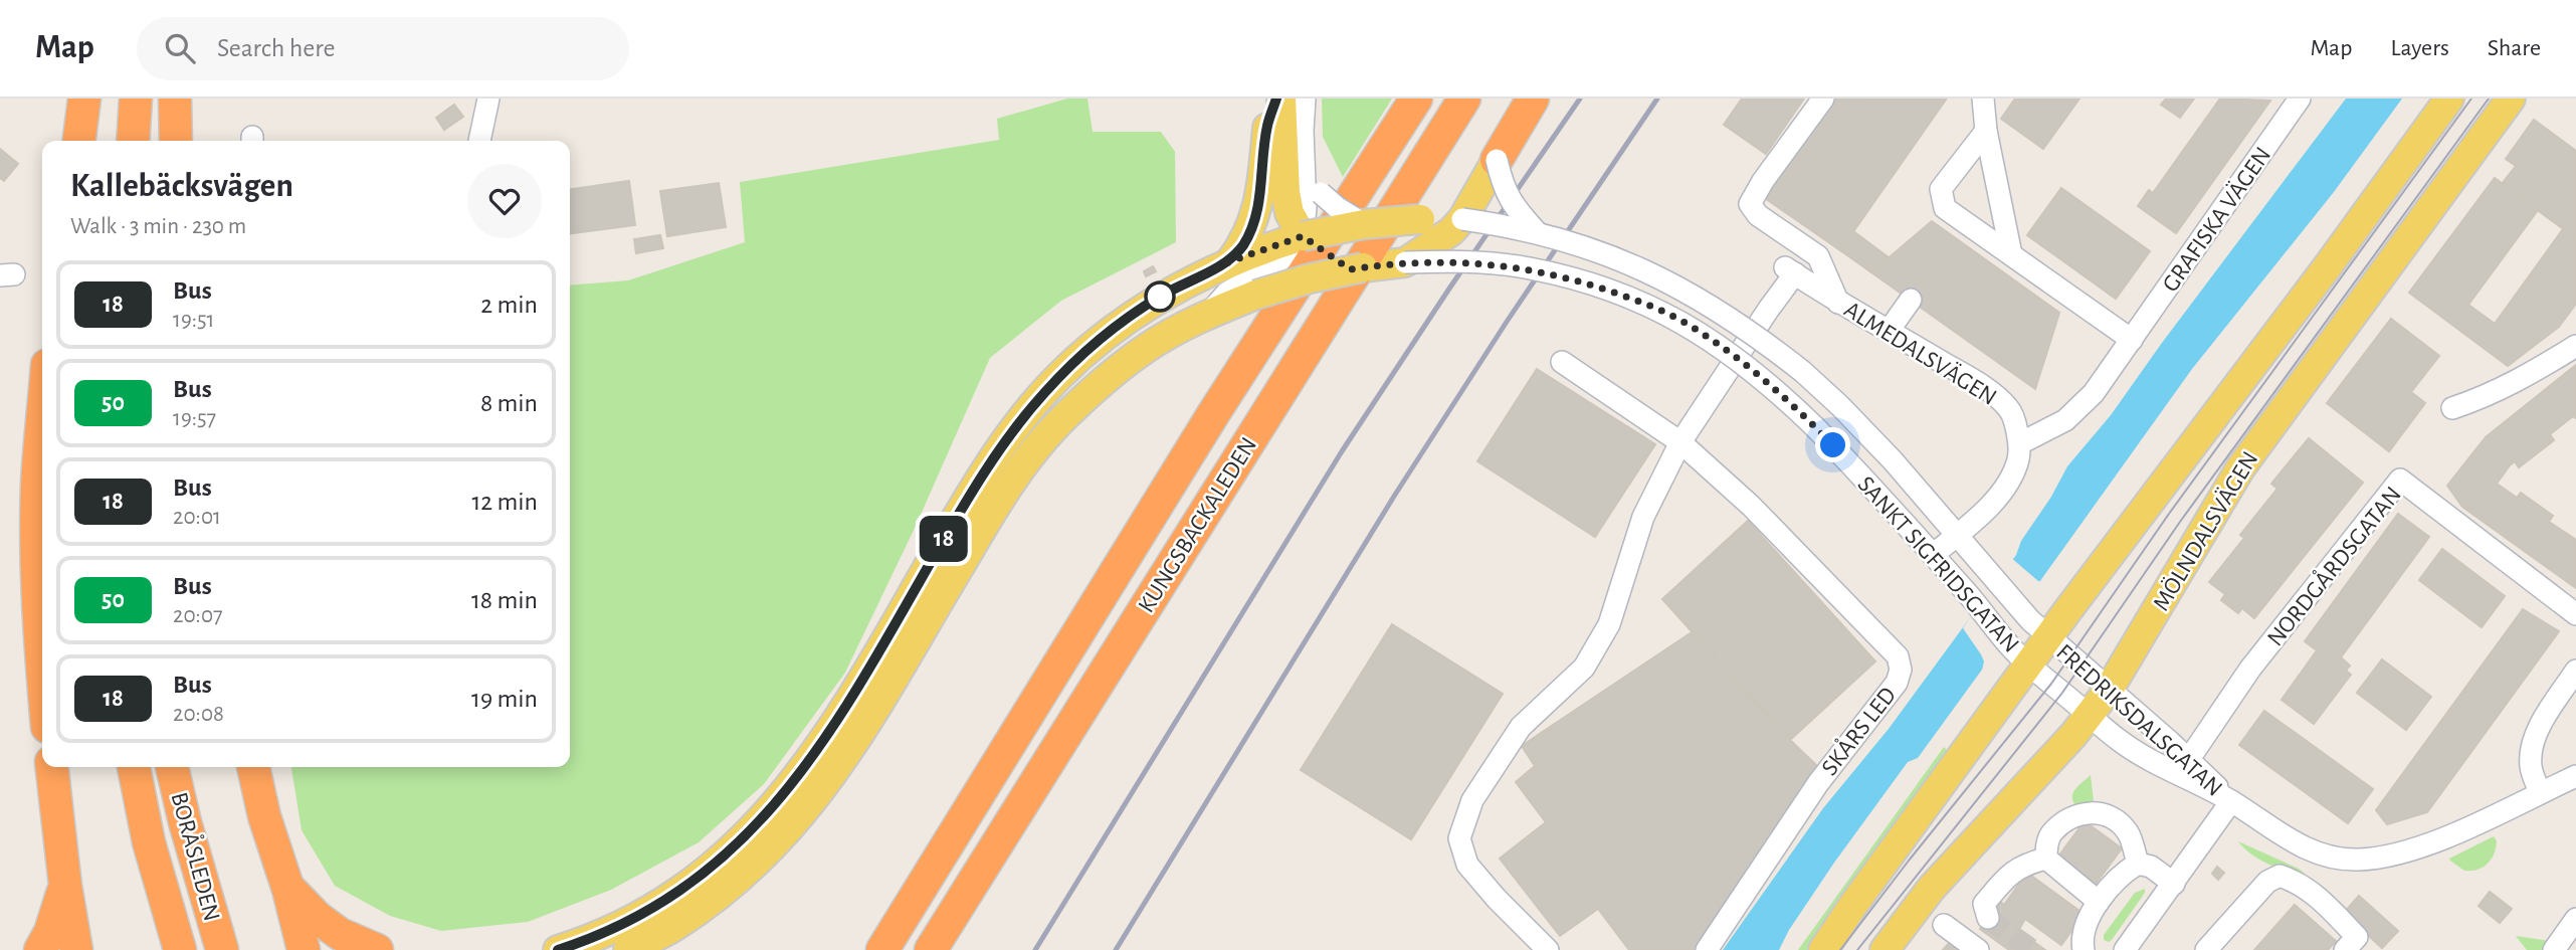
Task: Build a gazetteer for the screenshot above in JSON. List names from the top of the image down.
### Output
{
  "streets": {
    "highway": ["KUNGSBACKALEDEN", "BORÅSLEDEN"],
    "main road": ["MÖLNDALSVÄGEN", "SANKT SIGFRIDSGATAN"],
    "street": [
      "GRAFISKA VÄGEN",
      "ALMEDALSVÄGEN",
      "NORDGÅRDSGATAN",
      "FREDRIKSDALSGATAN",
      "SKÅRS LED"
    ]
  },
  "crossings": [
    ["GRAFISKA VÄGEN", "ALMEDALSVÄGEN"],
    ["ALMEDALSVÄGEN", "SKÅRS LED"],
    ["MÖLNDALSVÄGEN", "FREDRIKSDALSGATAN"],
    ["SANKT SIGFRIDSGATAN", "FREDRIKSDALSGATAN"],
    ["NORDGÅRDSGATAN", "FREDRIKSDALSGATAN"]
  ],
  "lines": ["bus line 18"],
  "page": {
    "header": "Map",
    "search": "Search here",
    "nav": ["Map", "Layers", "Share"],
    "on_map": "18",
    "heading": ["Kallebäcksvägen", "Walk · 3 min · 230 m"],
    "list": [
      {
        "mark": "18",
        "name": "Bus",
        "note": "19:51",
        "value": "2 min"
      },
      {
        "mark": "50",
        "name": "Bus",
        "note": "19:57",
        "value": "8 min"
      },
      {
        "mark": "18",
        "name": "Bus",
        "note": "20:01",
        "value": "12 min"
      },
      {
        "mark": "50",
        "name": "Bus",
        "note": "20:07",
        "value": "18 min"
      },
      {
        "mark": "18",
        "name": "Bus",
        "note": "20:08",
        "value": "19 min"
      }
    ]
  }
}
